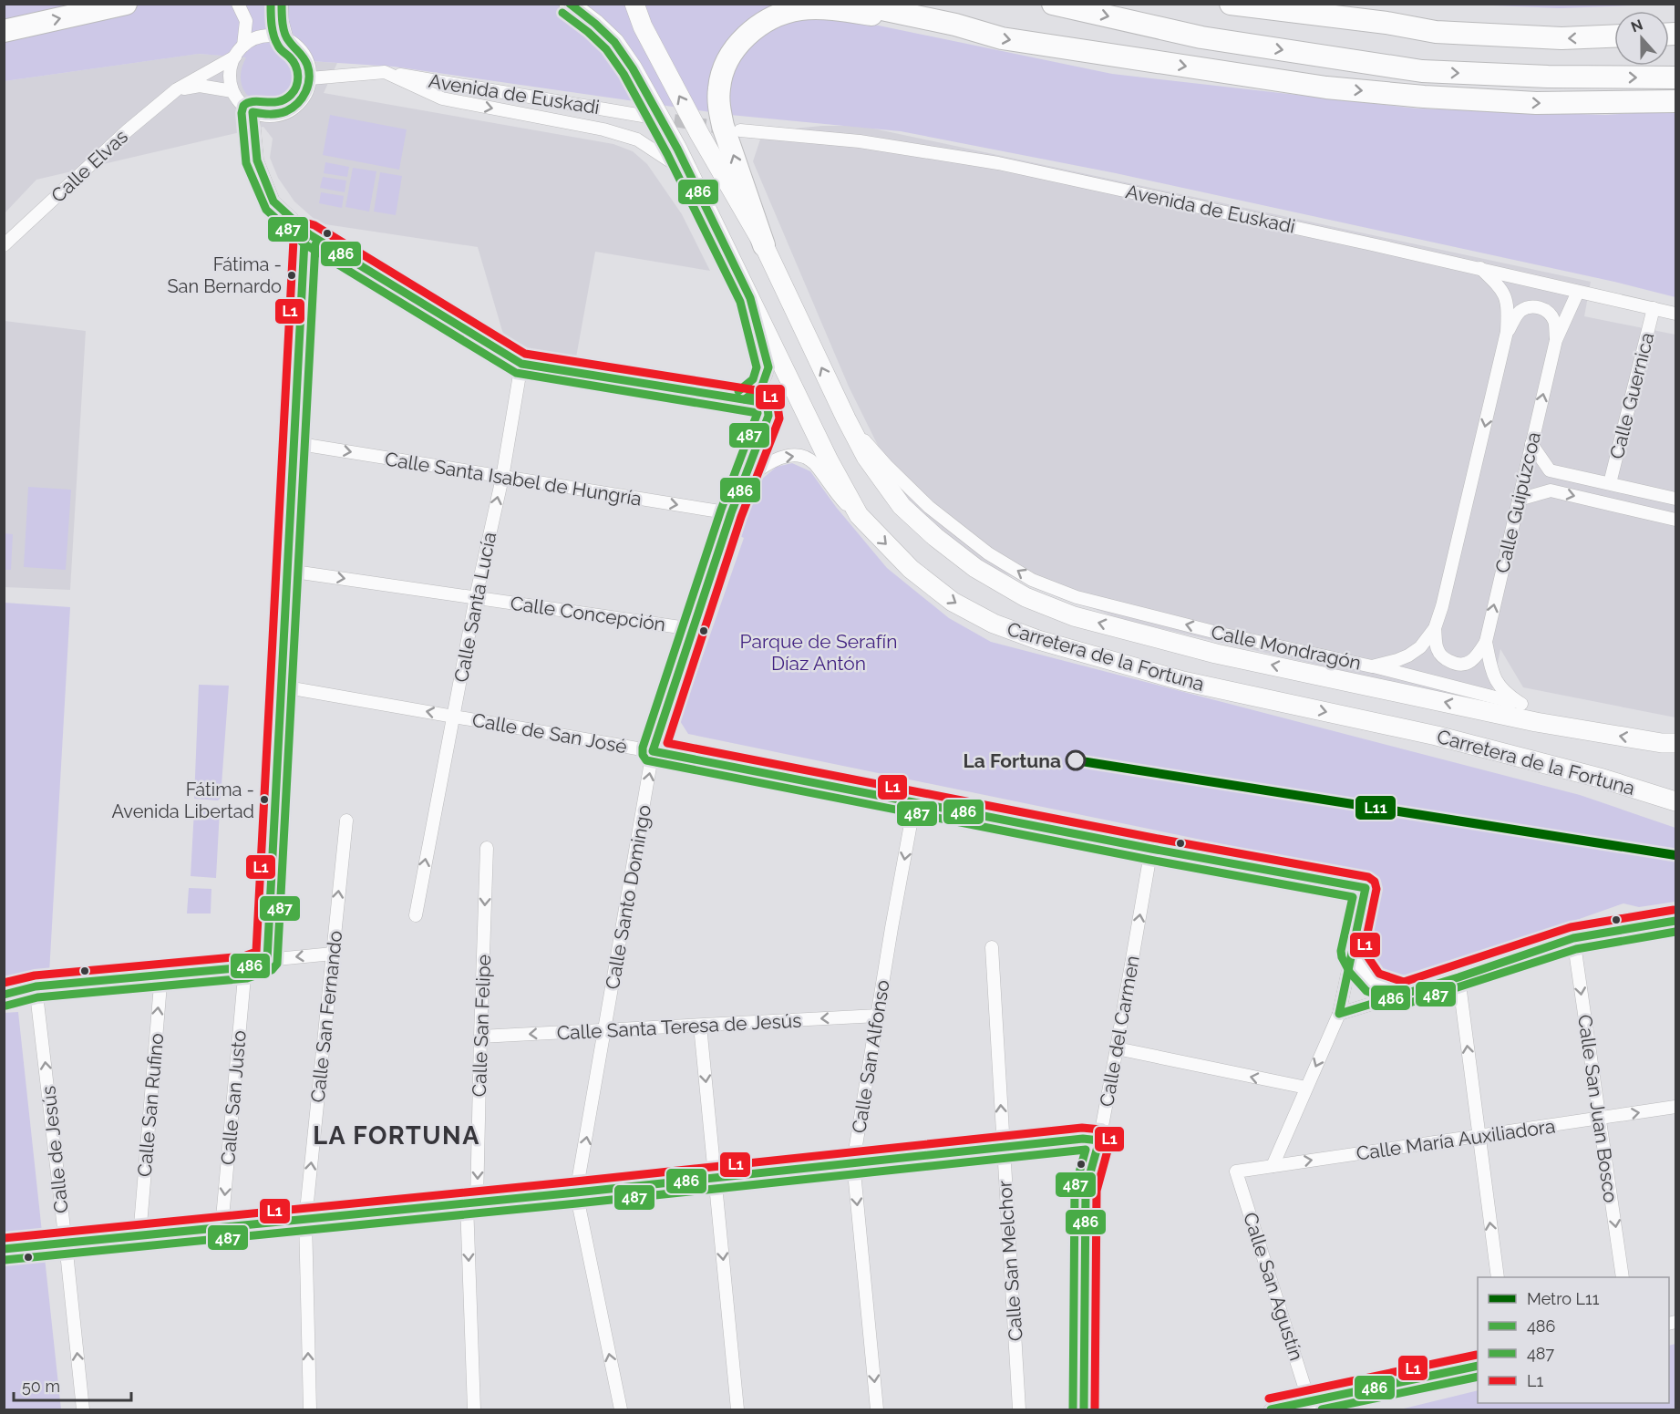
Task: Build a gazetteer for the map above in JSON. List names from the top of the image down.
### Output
{
  "streets": {
    "main road": ["Carretera de la Fortuna"],
    "street": [
      "Avenida de Euskadi",
      "Calle Elvas",
      "Calle Guernica",
      "Calle Santa Isabel de Hungría",
      "Calle Guipúzcoa",
      "Calle Santa Lucía",
      "Calle Concepción",
      "Calle Mondragón",
      "Calle de San José",
      "Calle Santo Domingo",
      "Calle San Fernando",
      "Calle San Felipe",
      "Calle Santa Teresa de Jesús",
      "Calle del Carmen",
      "Calle San Alfonso",
      "Calle San Justo",
      "Calle San Rufino",
      "Calle San Juan Bosco",
      "Calle María Auxiliadora",
      "Calle de Jesús",
      "Calle San Melchor",
      "Calle San Agustín"
    ]
  },
  "crossings": [
    ["Avenida de Euskadi", "Calle Elvas"],
    ["Avenida de Euskadi", "Calle Guernica"],
    ["Avenida de Euskadi", "Calle Guipúzcoa"],
    ["Avenida de Euskadi", "Calle Mondragón"],
    ["Calle Santa Isabel de Hungría", "Calle Santa Lucía"],
    ["Calle Santa Isabel de Hungría", "Calle Santo Domingo"],
    ["Calle Guipúzcoa", "Carretera de la Fortuna"],
    ["Calle Santa Lucía", "Calle Concepción"],
    ["Calle Santa Lucía", "Calle de San José"],
    ["Calle Concepción", "Calle Santo Domingo"],
    ["Calle Mondragón", "Carretera de la Fortuna"],
    ["Calle de San José", "Calle Santo Domingo"],
    ["Calle de San José", "Calle del Carmen"],
    ["Calle de San José", "Calle San Alfonso"],
    ["Calle Santo Domingo", "Calle Santa Teresa de Jesús"],
    ["Calle San Felipe", "Calle Santa Teresa de Jesús"],
    ["Calle Santa Teresa de Jesús", "Calle San Alfonso"],
    ["Calle San Juan Bosco", "Calle María Auxiliadora"],
    ["Calle María Auxiliadora", "Calle San Agustín"]
  ],
  "one_way": [
    "Calle Santa Isabel de Hungría",
    "Calle Guipúzcoa",
    "Calle Santa Lucía",
    "Calle Concepción",
    "Calle Santo Domingo",
    "Calle San Fernando",
    "Calle San Felipe",
    "Calle Santa Teresa de Jesús",
    "Calle del Carmen",
    "Calle San Alfonso",
    "Calle San Justo",
    "Calle San Rufino",
    "Calle San Juan Bosco",
    "Calle María Auxiliadora",
    "Calle de Jesús",
    "Calle San Melchor"
  ],
  "districts": ["LA FORTUNA"],
  "parks": ["Parque de Serafín Díaz Antón"],
  "places": ["Fátima - San Bernardo", "La Fortuna", "Fátima - Avenida Libertad"],
  "lines": [
    "transit line 486",
    "transit line 487",
    "transit line L1",
    "metro line L11"
  ],
  "legend": [
    "Metro L11",
    "486",
    "487",
    "L1"
  ],
  "scale_bar": "50 m",
  "north": "top"
}
